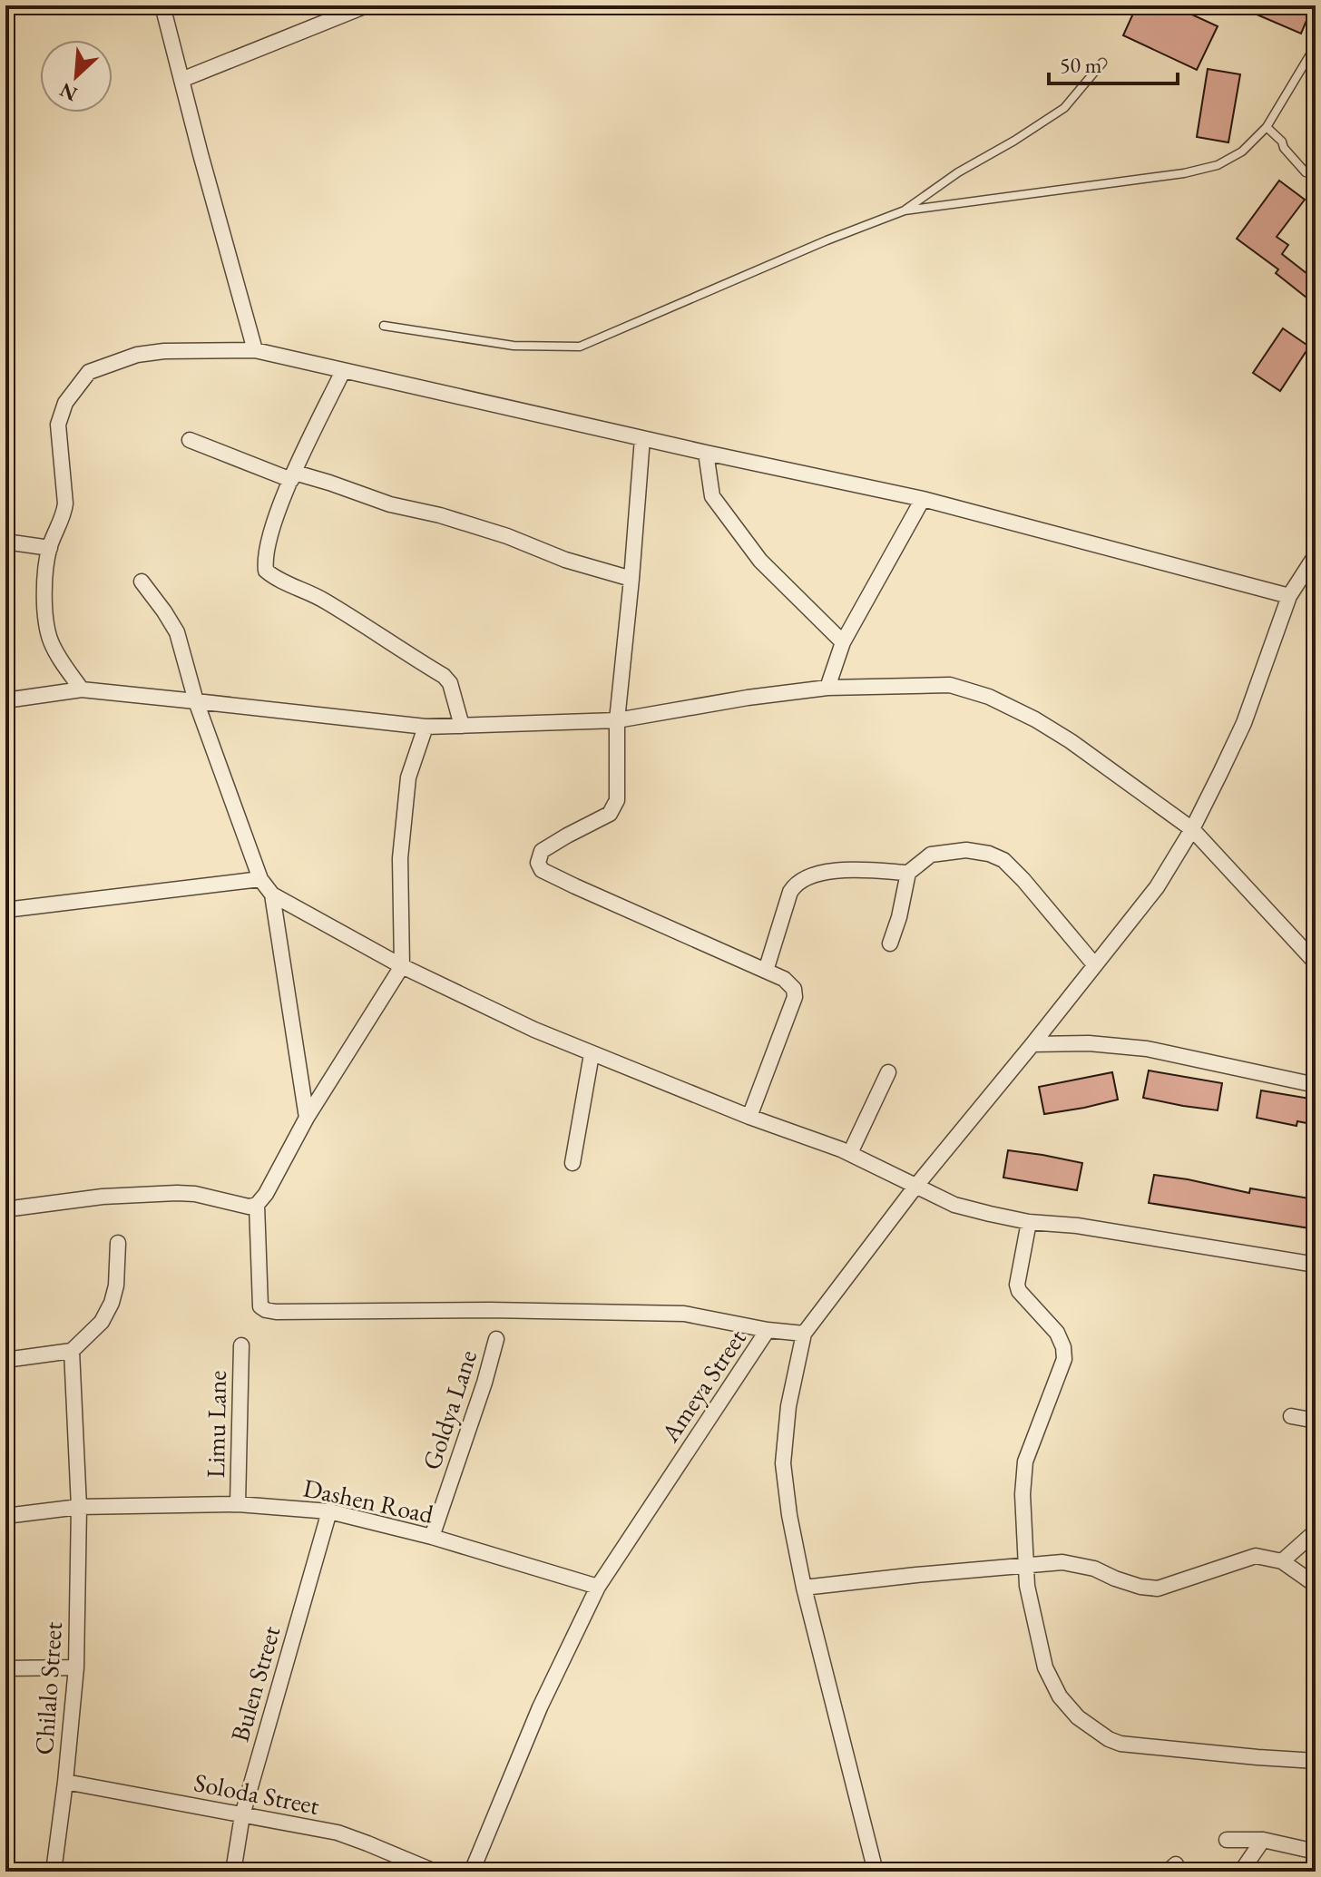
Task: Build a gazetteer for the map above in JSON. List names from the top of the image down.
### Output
{
  "streets": {
    "street": [
      "Ameya Street",
      "Goldya Lane",
      "Limu Lane",
      "Dashen Road",
      "Bulen Street",
      "Chilalo Street",
      "Soloda Street"
    ]
  },
  "crossings": [
    ["Ameya Street", "Dashen Road"],
    ["Goldya Lane", "Dashen Road"],
    ["Limu Lane", "Dashen Road"],
    ["Dashen Road", "Bulen Street"],
    ["Dashen Road", "Chilalo Street"],
    ["Bulen Street", "Soloda Street"],
    ["Chilalo Street", "Soloda Street"]
  ],
  "scale_bar": "50 m",
  "north": "bottom left"
}
